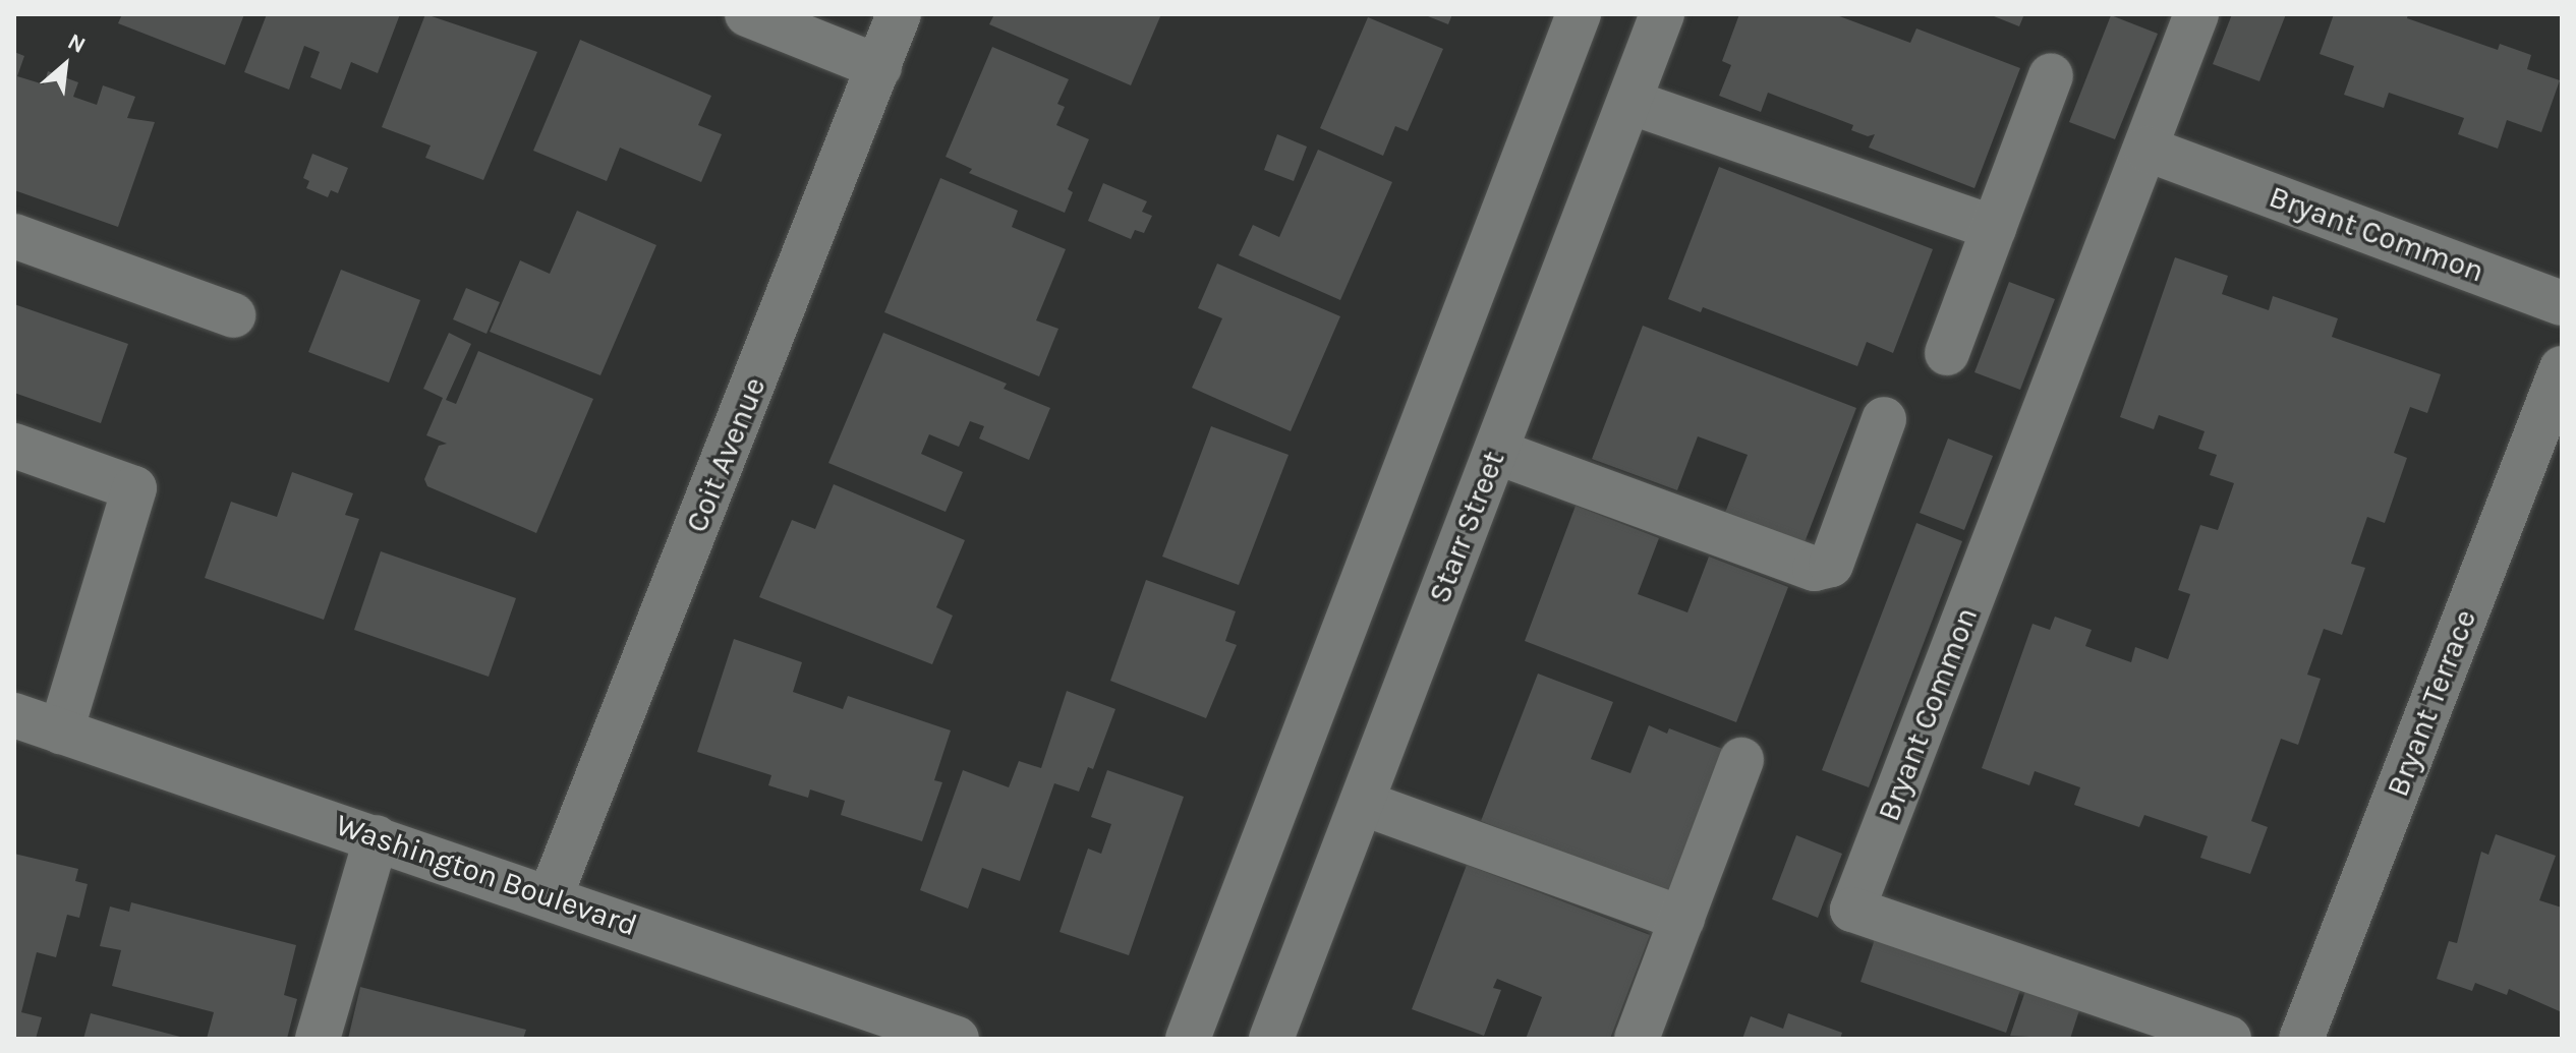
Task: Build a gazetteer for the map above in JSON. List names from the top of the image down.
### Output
{
  "streets": {
    "street": [
      "Bryant Common",
      "Coit Avenue",
      "Starr Street",
      "Bryant Terrace",
      "Washington Boulevard"
    ]
  },
  "crossings": [
    ["Coit Avenue", "Washington Boulevard"]
  ],
  "north": "top right"
}
